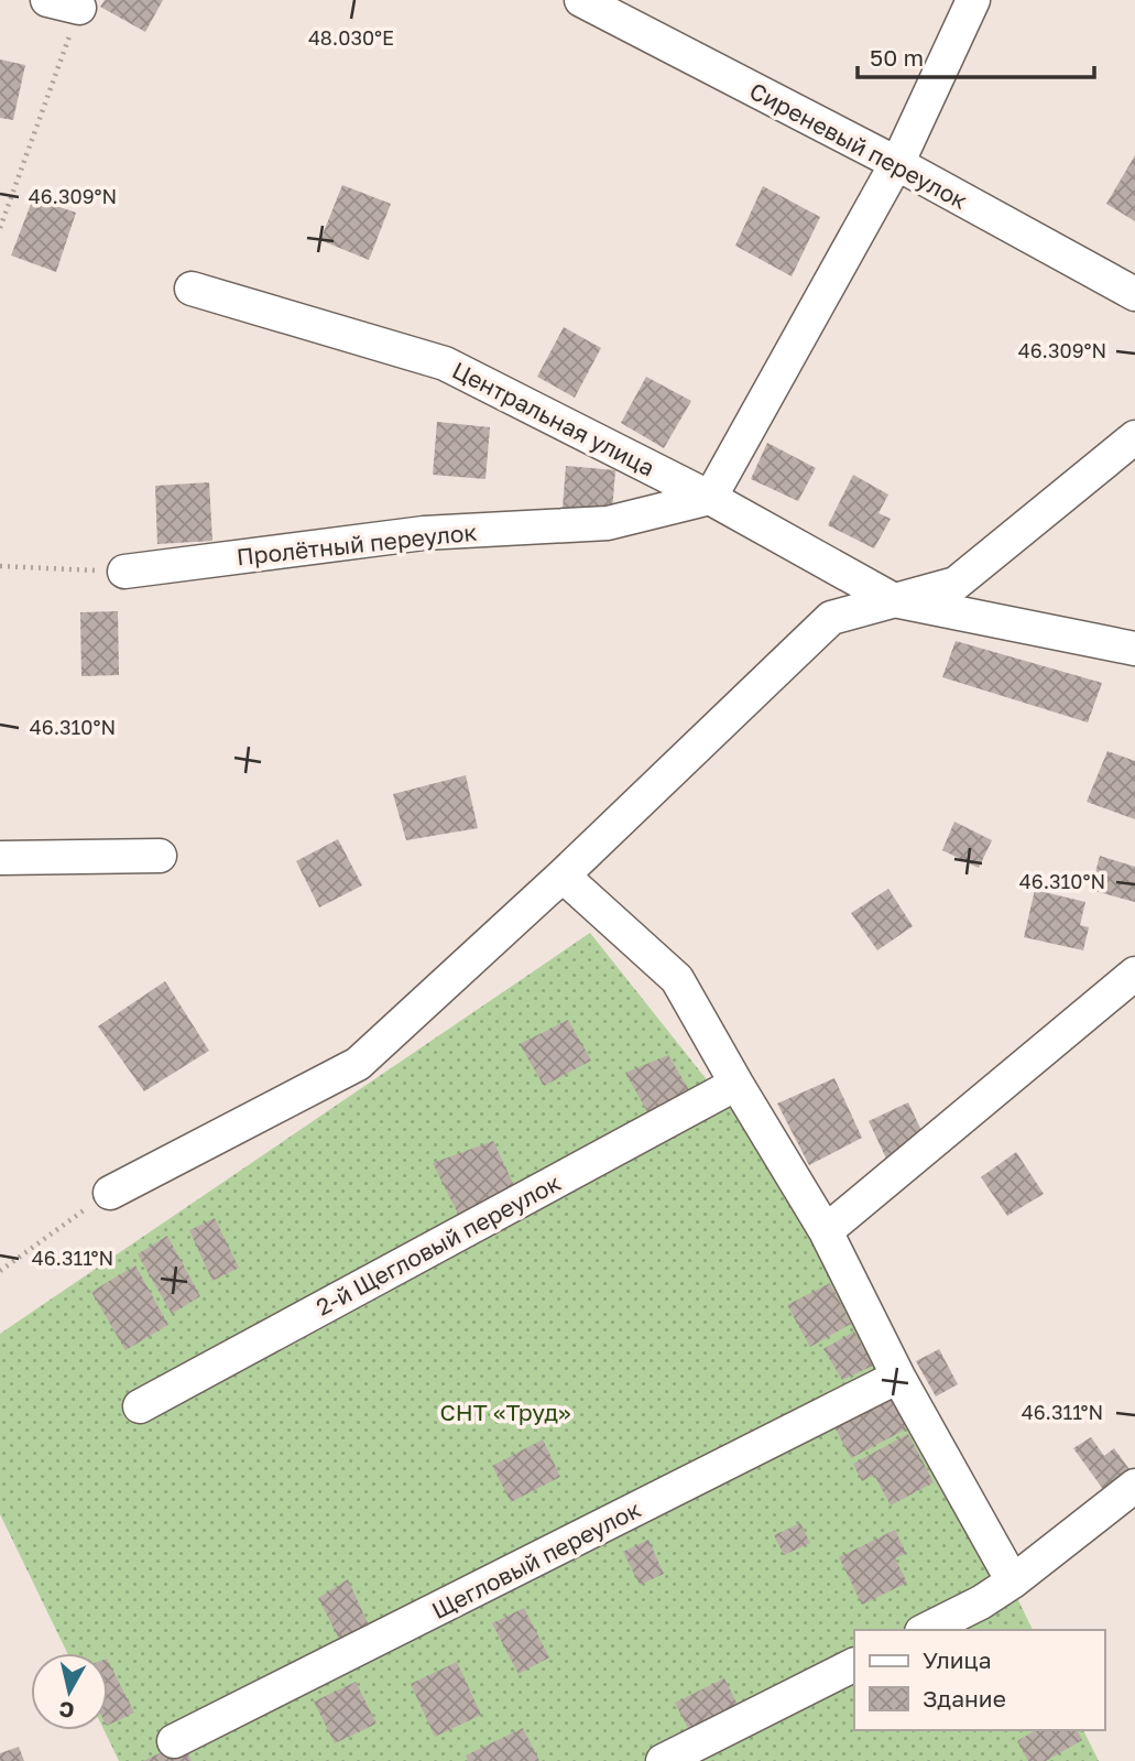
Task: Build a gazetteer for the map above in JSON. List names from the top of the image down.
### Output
{
  "streets": {
    "street": [
      "Сиреневый переулок",
      "Центральная улица",
      "Пролётный переулок",
      "2-й Щегловый переулок",
      "Щегловый переулок"
    ]
  },
  "crossings": [
    ["Центральная улица", "Пролётный переулок"]
  ],
  "parks": ["СНТ «Труд»"],
  "legend": ["Улица", "Здание"],
  "scale_bar": "50 m",
  "north": "bottom",
  "coordinates": [
    "48.030°E",
    "46.309°N",
    "46.310°N",
    "46.311°N"
  ]
}
